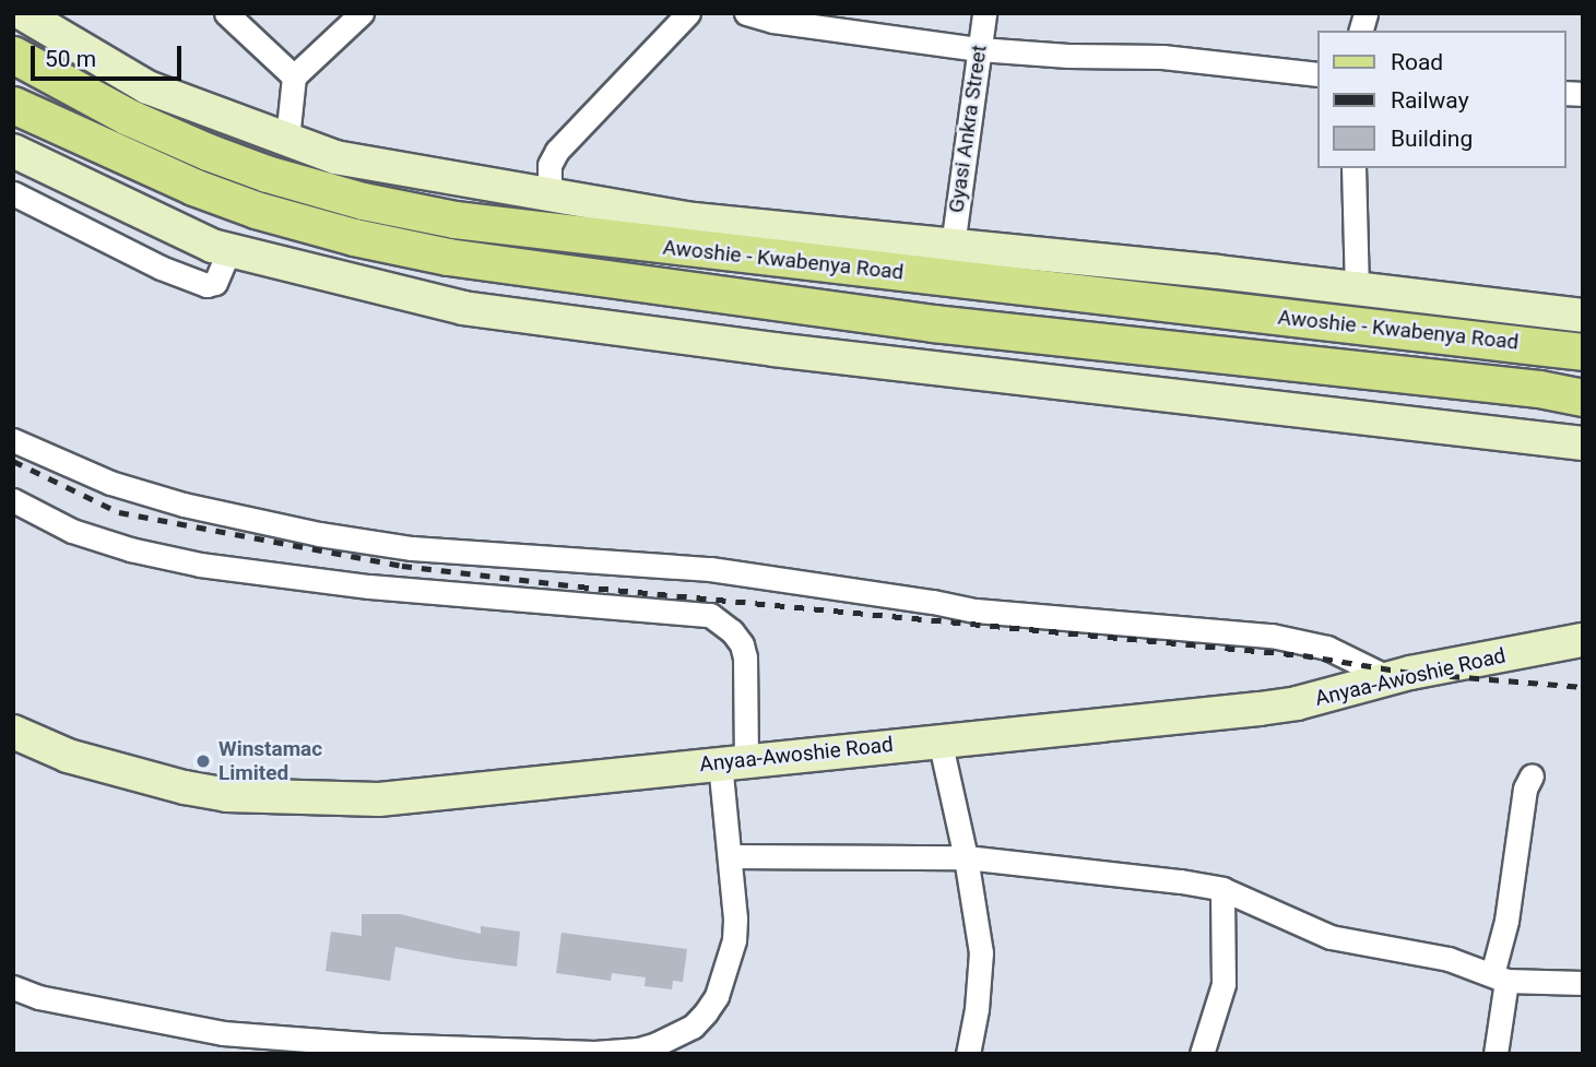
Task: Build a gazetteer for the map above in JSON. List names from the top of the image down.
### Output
{
  "streets": {
    "main road": ["Awoshie - Kwabenya Road"],
    "street": ["Gyasi Ankra Street", "Anyaa-Awoshie Road"]
  },
  "crossings": [
    ["Gyasi Ankra Street", "Awoshie - Kwabenya Road"]
  ],
  "places": ["Winstamac Limited"],
  "legend": ["Road", "Railway", "Building"],
  "scale_bar": "50 m"
}
